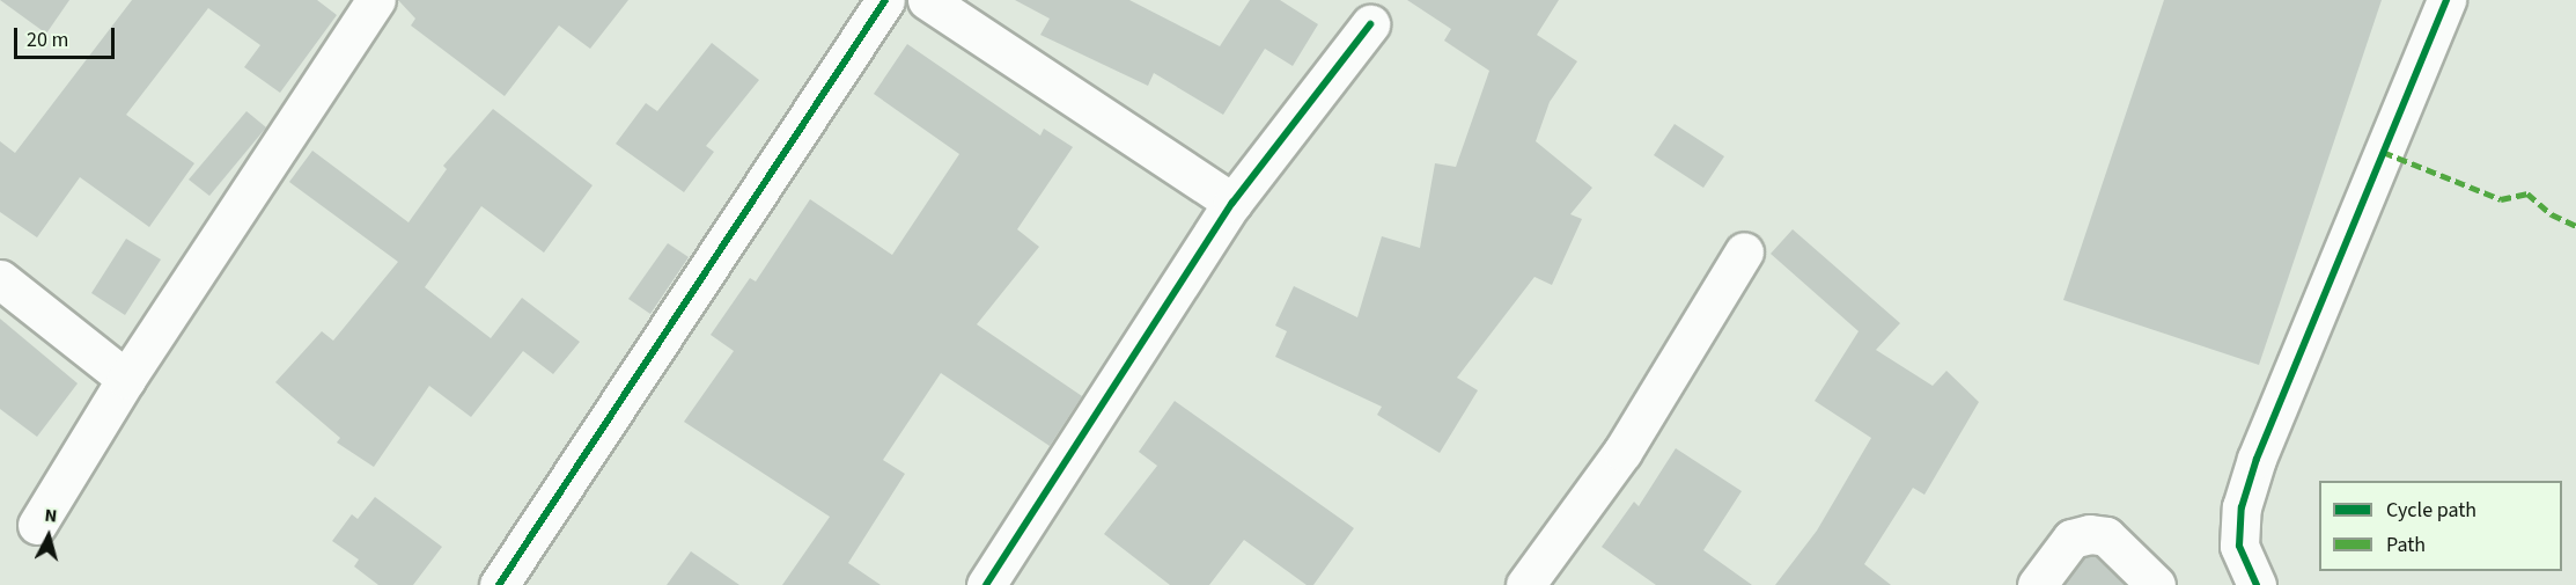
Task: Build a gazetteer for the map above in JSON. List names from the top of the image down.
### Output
{
  "legend": ["Cycle path", "Path"],
  "scale_bar": "20 m",
  "north": "top"
}
